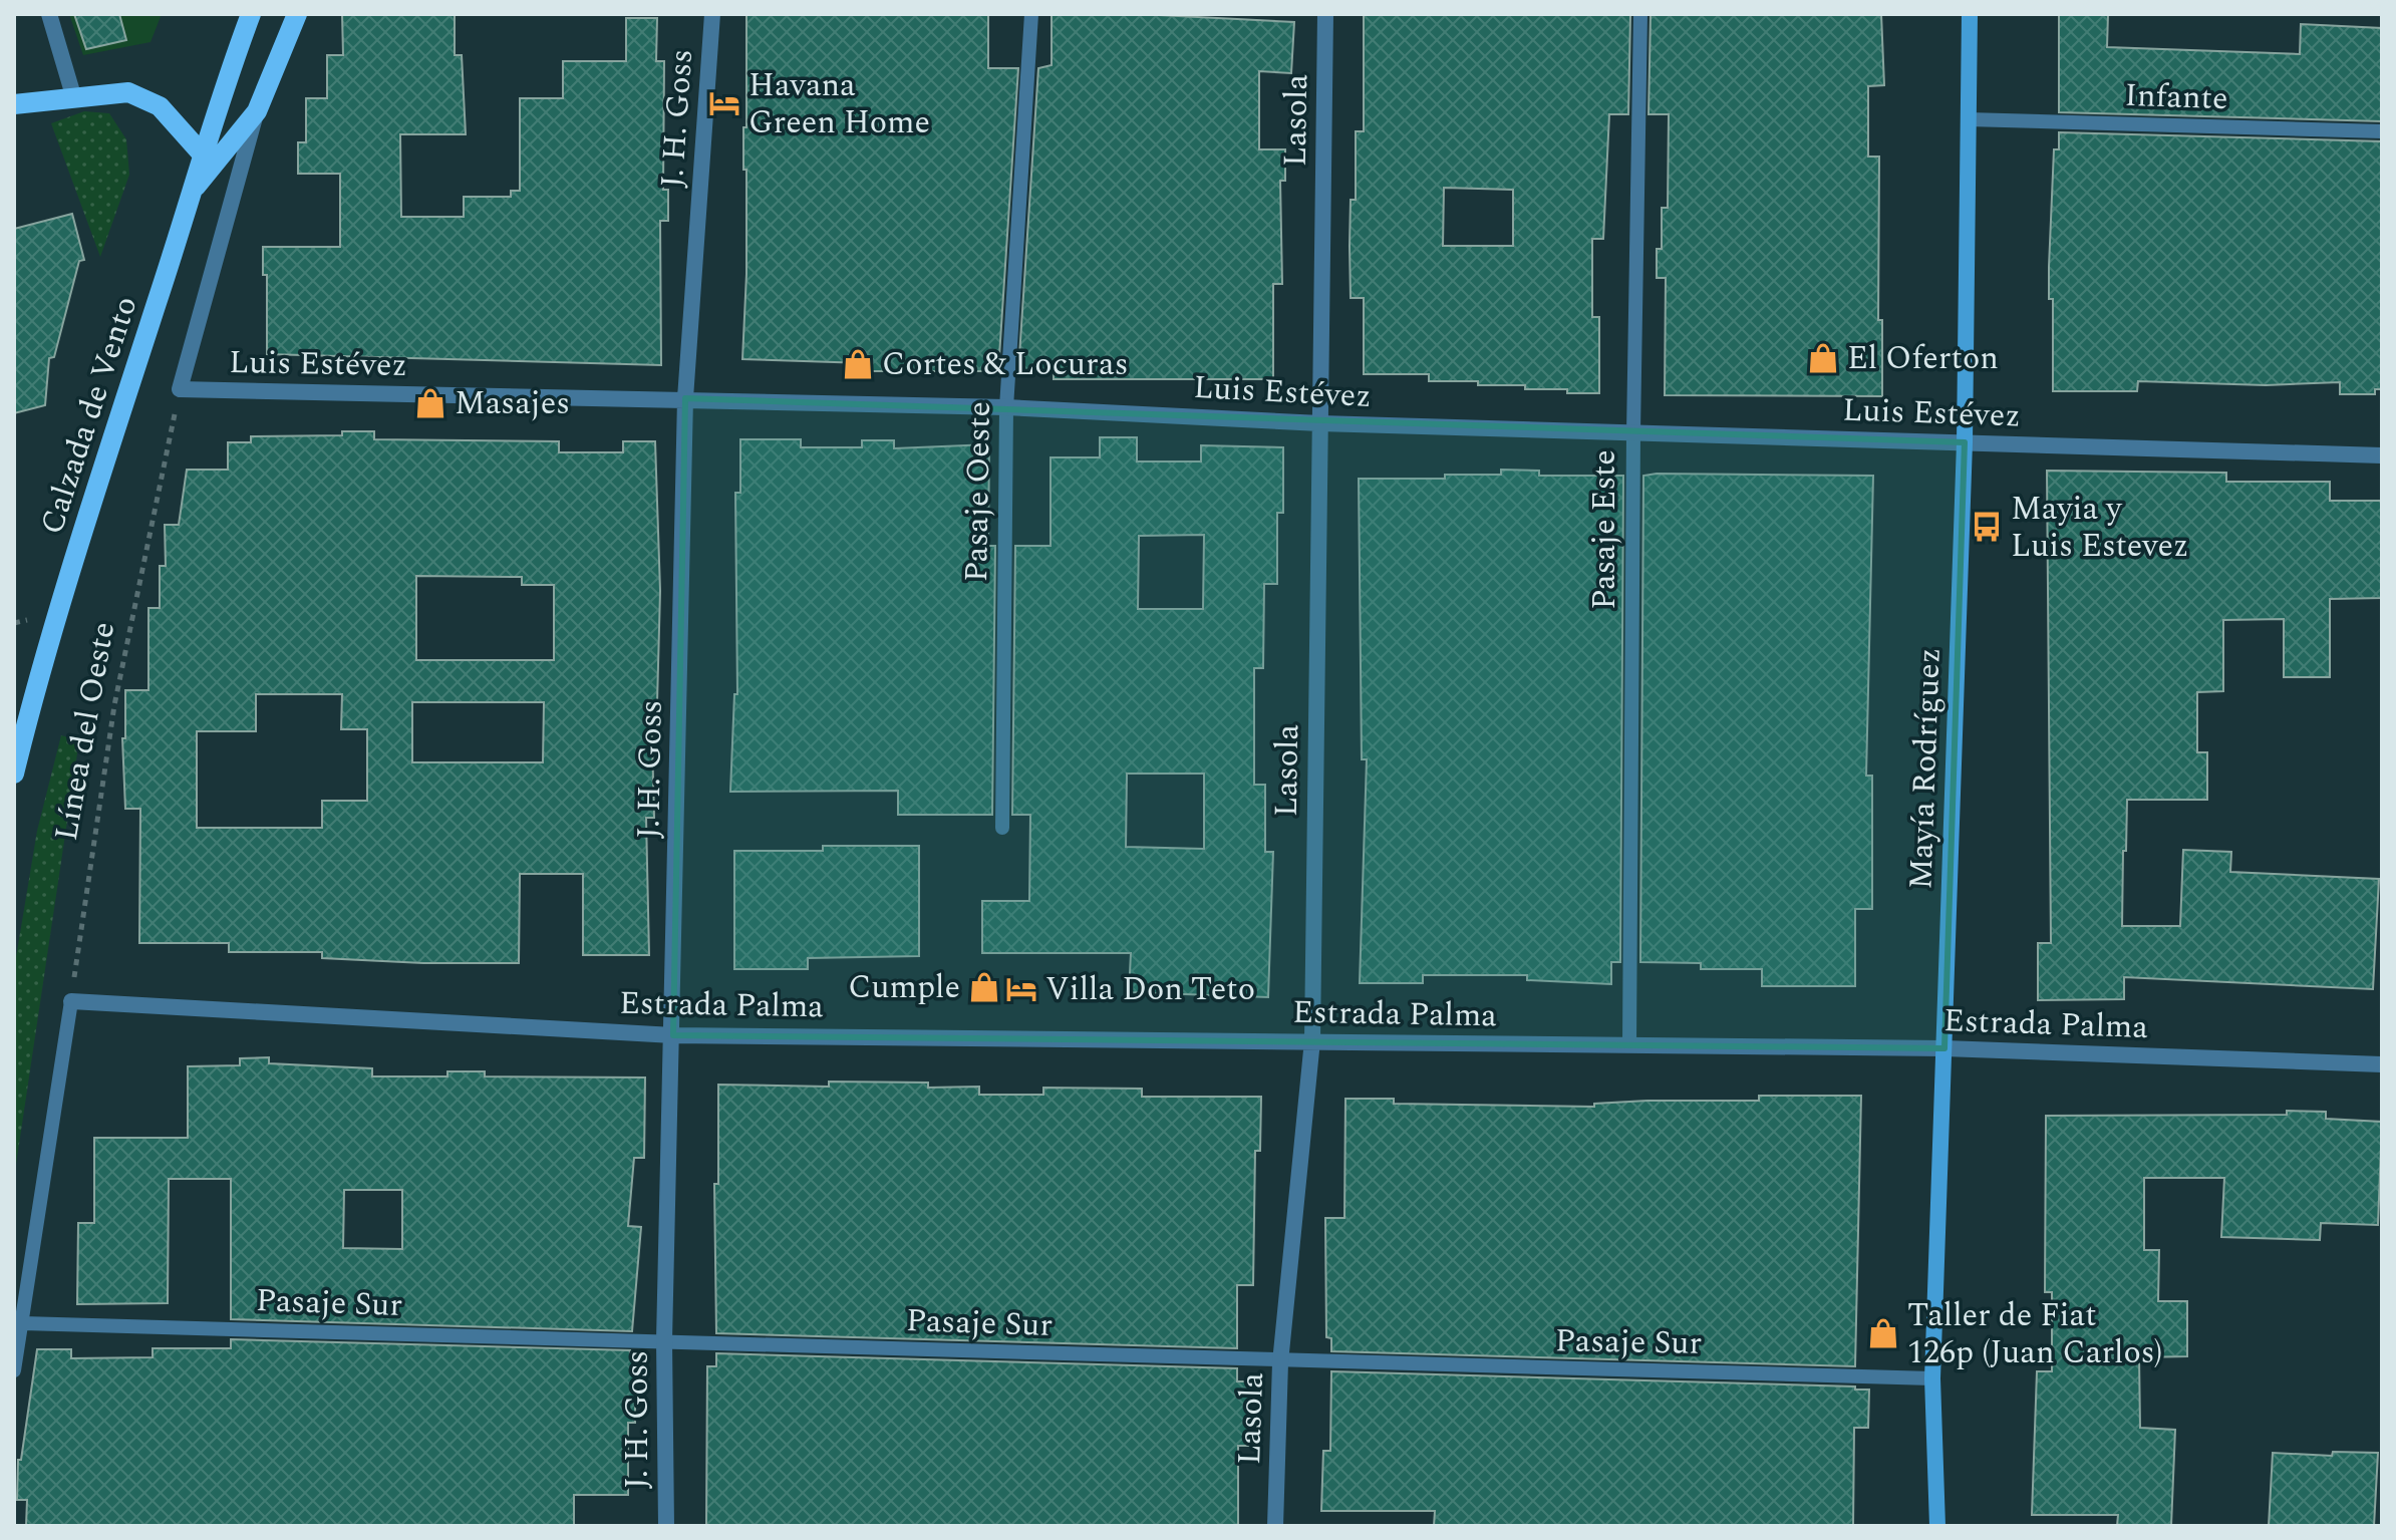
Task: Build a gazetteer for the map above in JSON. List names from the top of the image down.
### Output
{
  "streets": {
    "main road": ["Calzada de Vento", "Mayía Rodríguez"],
    "street": [
      "J. H. Goss",
      "Lasola",
      "Luis Estévez",
      "Estrada Palma"
    ],
    "lane": [
      "Infante",
      "Pasaje Oeste",
      "Pasaje Este",
      "Pasaje Sur"
    ],
    "path": ["Línea del Oeste"]
  },
  "crossings": [
    ["Infante", "Mayía Rodríguez"],
    ["J. H. Goss", "Luis Estévez"],
    ["J. H. Goss", "Estrada Palma"],
    ["J. H. Goss", "Pasaje Sur"],
    ["Lasola", "Luis Estévez"],
    ["Lasola", "Estrada Palma"],
    ["Lasola", "Pasaje Sur"],
    ["Luis Estévez", "Pasaje Oeste"],
    ["Luis Estévez", "Pasaje Este"],
    ["Luis Estévez", "Línea del Oeste"],
    ["Luis Estévez", "Mayía Rodríguez"],
    ["Pasaje Este", "Estrada Palma"],
    ["Línea del Oeste", "Estrada Palma"],
    ["Mayía Rodríguez", "Estrada Palma"],
    ["Mayía Rodríguez", "Pasaje Sur"]
  ],
  "places": {
    "hotel": ["Havana Green Home", "Villa Don Teto"],
    "shop": [
      "El Oferton",
      "Cortes & Locuras",
      "Masajes",
      "Cumple",
      "Taller de Fiat 126p (Juan Carlos)"
    ],
    "bus stop": ["Mayia y Luis Estevez"]
  }
}
